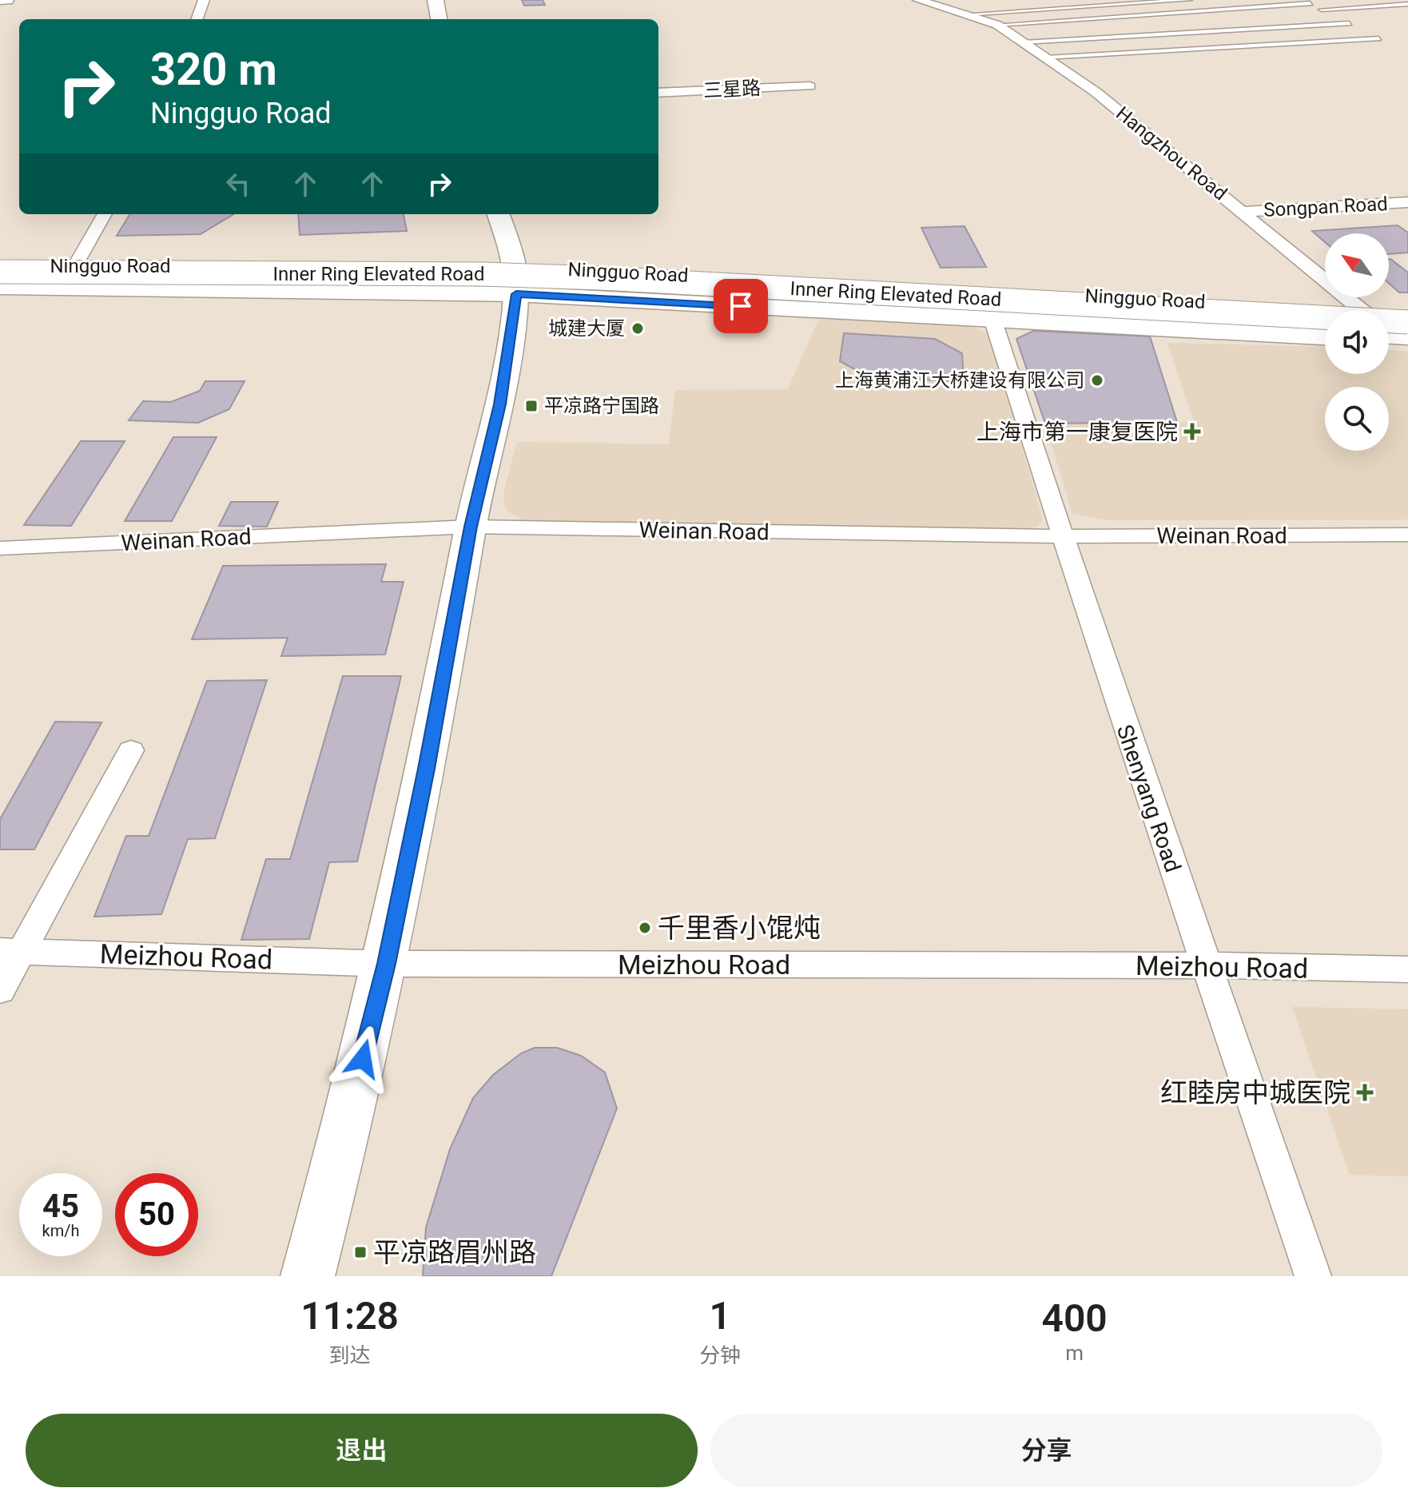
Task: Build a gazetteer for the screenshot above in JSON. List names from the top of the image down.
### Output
{
  "streets": {
    "main road": ["Ningguo Road", "Inner Ring Elevated Road"],
    "street": [
      "三星路",
      "Hangzhou Road",
      "Songpan Road",
      "Weinan Road",
      "Shenyang Road",
      "Meizhou Road"
    ]
  },
  "crossings": [
    ["Hangzhou Road", "Songpan Road"],
    ["Ningguo Road", "Inner Ring Elevated Road"],
    ["Ningguo Road", "Shenyang Road"],
    ["Weinan Road", "Shenyang Road"],
    ["Shenyang Road", "Meizhou Road"]
  ],
  "places": {
    "other": ["城建大厦", "上海黄浦江大桥建设有限公司", "千里香小馄炖"],
    "transit": ["平凉路宁国路", "平凉路眉州路"],
    "health": ["上海市第一康复医院", "红睦房中城医院"]
  },
  "north": "top left",
  "page": {
    "turn": ["320 m", "Ningguo Road"],
    "speed": "45 km/h",
    "limit": "50",
    "eta": [
      "11:28",
      "到达",
      "1",
      "分钟",
      "400",
      "m"
    ],
    "buttons": ["退出", "分享"]
  }
}
